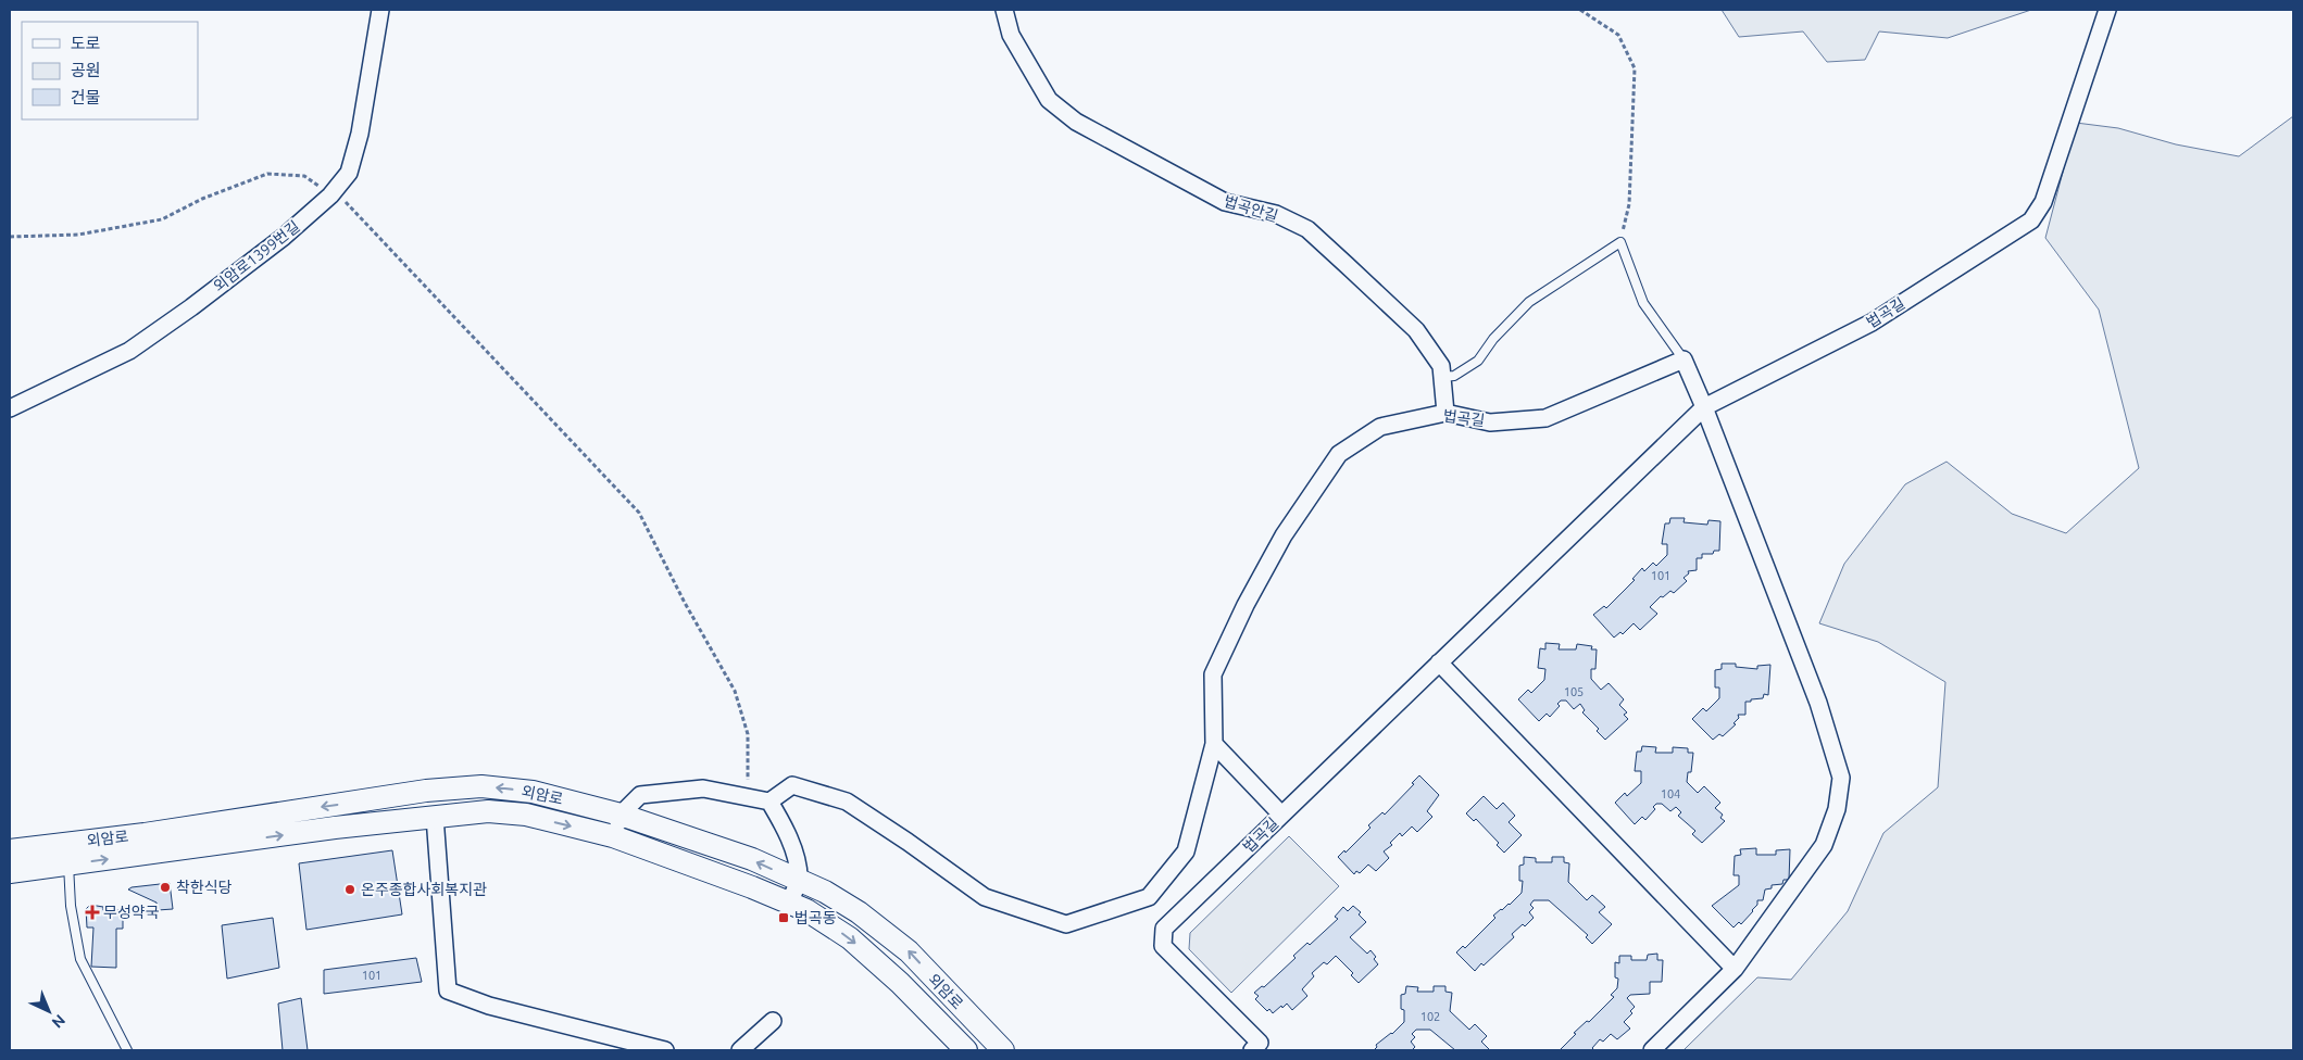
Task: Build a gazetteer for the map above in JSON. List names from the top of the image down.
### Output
{
  "streets": {
    "main road": ["외암로"],
    "street": ["법곡안길", "외암로1399번길", "법곡길"]
  },
  "crossings": [
    ["법곡안길", "법곡길"]
  ],
  "places": {
    "other": ["착한식당", "온주종합사회복지관"],
    "health": ["무성약국"],
    "transit": ["법곡동"]
  },
  "house_numbers": [
    "101",
    "105",
    "104",
    "101",
    "102"
  ],
  "legend": ["도로", "공원", "건물"],
  "north": "bottom right"
}
